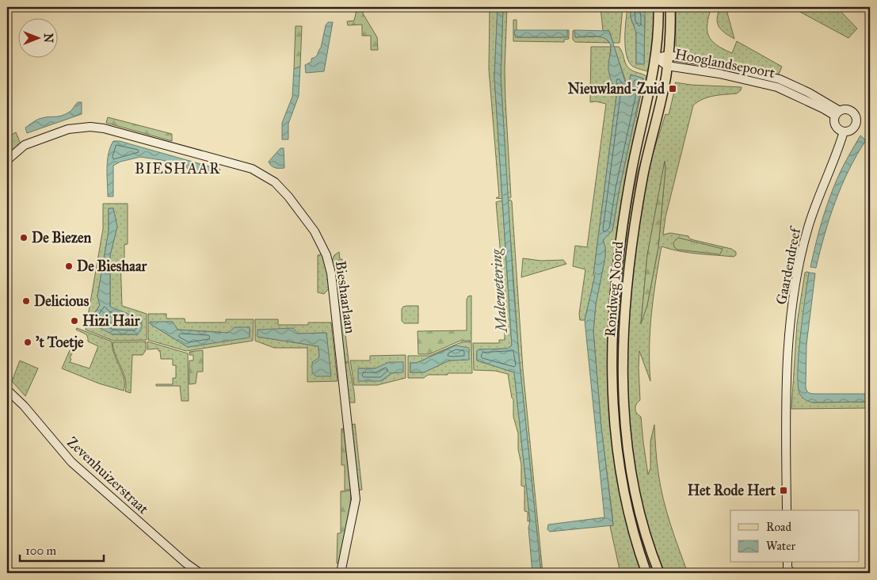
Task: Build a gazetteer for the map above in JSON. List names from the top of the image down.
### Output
{
  "streets": {
    "main road": ["Rondweg Noord"],
    "street": [
      "Hooglandsepoort",
      "Gaardendreef",
      "Bieshaarlaan",
      "Zevenhuizerstraat"
    ]
  },
  "crossings": [
    ["Hooglandsepoort", "Gaardendreef"],
    ["Hooglandsepoort", "Rondweg Noord"]
  ],
  "districts": ["BIESHAAR"],
  "water": ["Malewetering"],
  "places": {
    "transit": ["Nieuwland-Zuid", "Het Rode Hert"],
    "other": [
      "De Biezen",
      "De Bieshaar",
      "Delicious",
      "Hizi Hair",
      "'t Toetje"
    ]
  },
  "legend": ["Road", "Water"],
  "scale_bar": "100 m",
  "north": "right"
}
